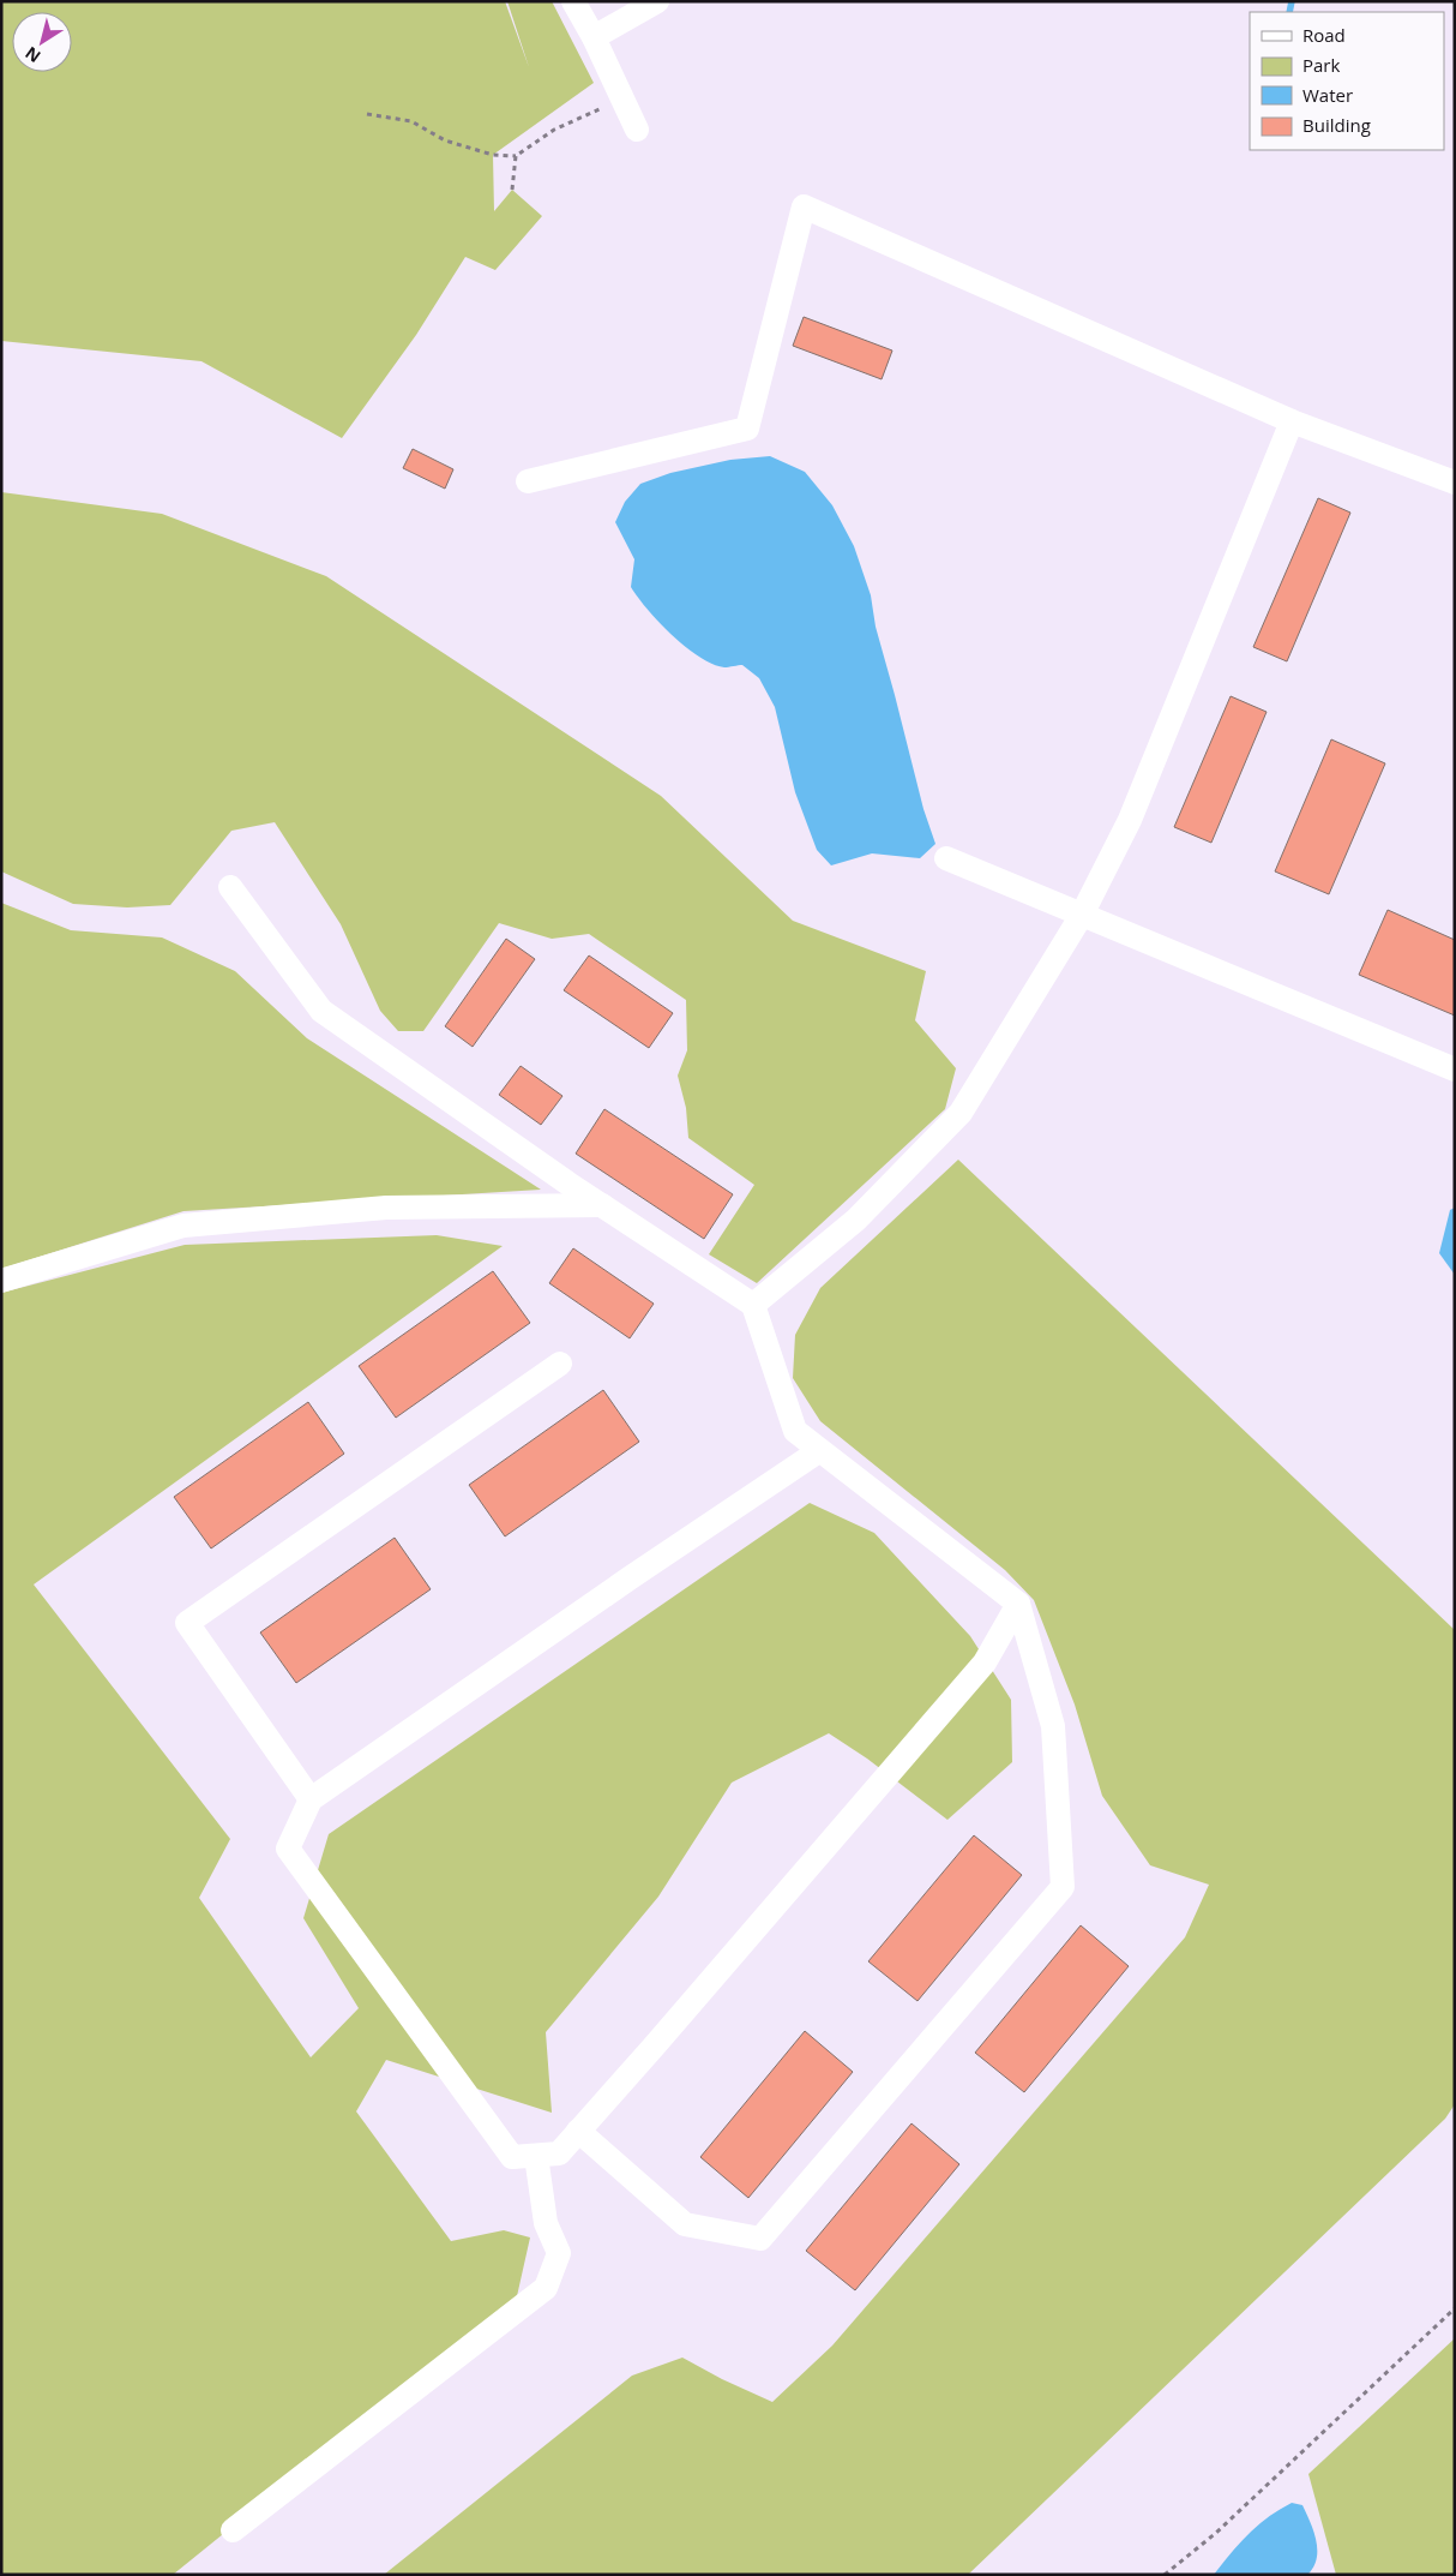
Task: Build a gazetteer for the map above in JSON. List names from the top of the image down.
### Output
{
  "legend": [
    "Road",
    "Park",
    "Water",
    "Building"
  ],
  "north": "bottom left"
}
